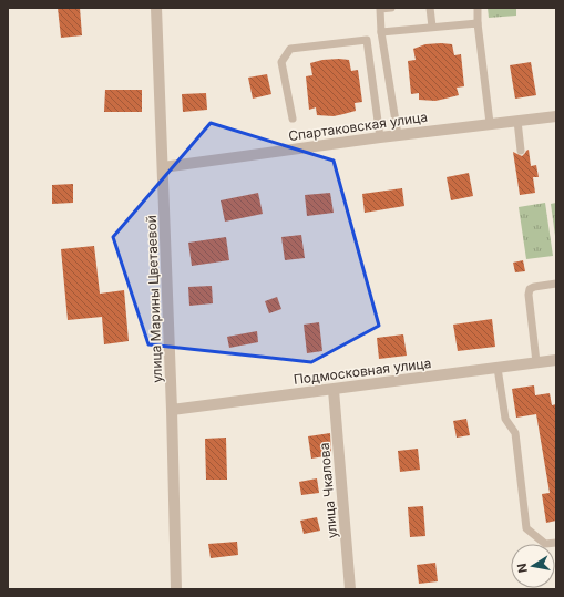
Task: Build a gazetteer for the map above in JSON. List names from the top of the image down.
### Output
{
  "streets": {
    "street": [
      "Спартаковская улица",
      "улица Марины Цветаевой",
      "Подмосковная улица",
      "улица Чкалова"
    ]
  },
  "crossings": [
    ["Спартаковская улица", "улица Марины Цветаевой"],
    ["улица Марины Цветаевой", "Подмосковная улица"],
    ["Подмосковная улица", "улица Чкалова"]
  ],
  "north": "left"
}
